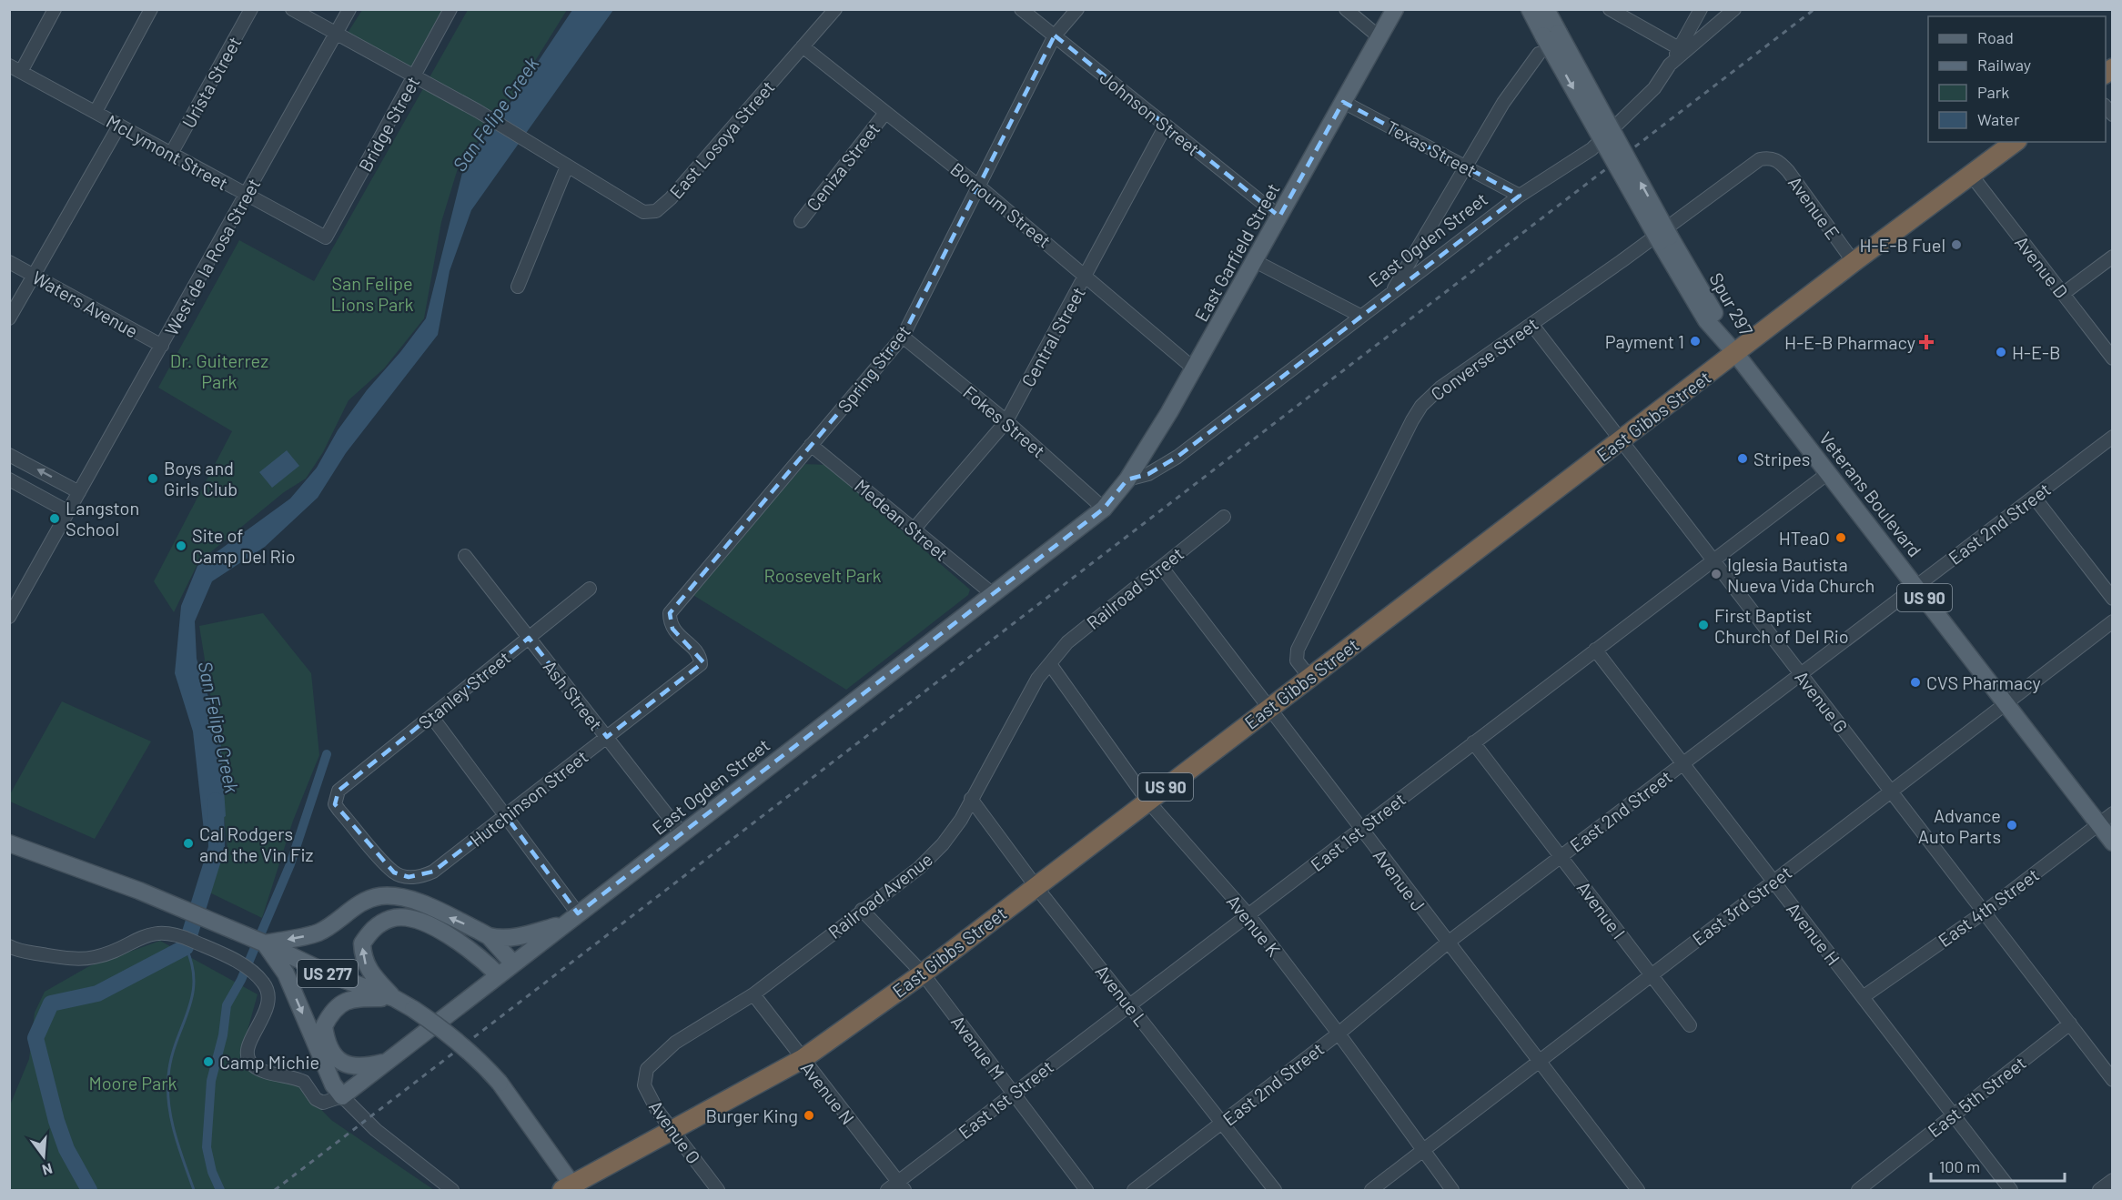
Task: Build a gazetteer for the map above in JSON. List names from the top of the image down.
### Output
{
  "streets": {
    "highway": ["East Gibbs Street", "US 90"],
    "main road": [
      "East Ogden Street",
      "East Garfield Street",
      "Spur 297",
      "Veterans Boulevard",
      "US 277"
    ],
    "street": [
      "Urista Street",
      "Johnson Street",
      "Bridge Street",
      "East Losoya Street",
      "Texas Street",
      "McLymont Street",
      "Ceniza Street",
      "Borroum Street",
      "Avenue E",
      "West de la Rosa Street",
      "Avenue D",
      "Waters Avenue",
      "Central Street",
      "Converse Street",
      "Spring Street",
      "Fokes Street",
      "Medean Street",
      "East 2nd Street",
      "Railroad Street",
      "Stanley Street",
      "Ash Street",
      "Avenue G",
      "Hutchinson Street",
      "East 1st Street",
      "Avenue J",
      "Railroad Avenue",
      "East 3rd Street",
      "East 4th Street",
      "Avenue I",
      "Avenue K",
      "Avenue H",
      "Avenue L",
      "Avenue M",
      "Avenue N",
      "East 5th Street",
      "Avenue O"
    ]
  },
  "crossings": [
    ["Urista Street", "McLymont Street"],
    ["Johnson Street", "East Garfield Street"],
    ["Johnson Street", "Central Street"],
    ["Johnson Street", "Spring Street"],
    ["Bridge Street", "East Losoya Street"],
    ["Bridge Street", "McLymont Street"],
    ["East Losoya Street", "Borroum Street"],
    ["East Losoya Street", "West de la Rosa Street"],
    ["Texas Street", "East Ogden Street"],
    ["Texas Street", "East Garfield Street"],
    ["McLymont Street", "West de la Rosa Street"],
    ["Ceniza Street", "Borroum Street"],
    ["Borroum Street", "East Garfield Street"],
    ["Borroum Street", "Central Street"],
    ["Borroum Street", "Spring Street"],
    ["Avenue E", "Converse Street"],
    ["Avenue E", "East Gibbs Street"],
    ["East Ogden Street", "East Garfield Street"],
    ["East Ogden Street", "Fokes Street"],
    ["East Ogden Street", "Medean Street"],
    ["East Ogden Street", "Ash Street"],
    ["East Garfield Street", "Fokes Street"],
    ["West de la Rosa Street", "Waters Avenue"],
    ["Avenue D", "East Gibbs Street"],
    ["Spur 297", "East Gibbs Street"],
    ["Spur 297", "Veterans Boulevard"],
    ["Central Street", "Fokes Street"],
    ["Central Street", "Medean Street"],
    ["Converse Street", "East Gibbs Street"],
    ["Converse Street", "Avenue G"],
    ["Spring Street", "Fokes Street"],
    ["Spring Street", "Medean Street"],
    ["Spring Street", "Hutchinson Street"],
    ["East Gibbs Street", "Veterans Boulevard"],
    ["East Gibbs Street", "Avenue G"],
    ["East Gibbs Street", "Avenue J"],
    ["East Gibbs Street", "Avenue K"],
    ["East Gibbs Street", "US 277"],
    ["East Gibbs Street", "Avenue L"],
    ["East Gibbs Street", "Avenue M"],
    ["East Gibbs Street", "Avenue N"],
    ["East Gibbs Street", "Avenue O"],
    ["Veterans Boulevard", "East 2nd Street"],
    ["Veterans Boulevard", "East 1st Street"],
    ["Veterans Boulevard", "East 3rd Street"],
    ["Veterans Boulevard", "East 4th Street"],
    ["East 2nd Street", "Avenue G"],
    ["East 2nd Street", "Avenue J"],
    ["East 2nd Street", "Avenue I"],
    ["East 2nd Street", "Avenue K"],
    ["East 2nd Street", "Avenue H"],
    ["East 2nd Street", "Avenue L"],
    ["Railroad Street", "Avenue J"],
    ["Railroad Street", "Railroad Avenue"],
    ["Railroad Street", "Avenue K"],
    ["Stanley Street", "Ash Street"],
    ["Stanley Street", "Hutchinson Street"],
    ["Ash Street", "Hutchinson Street"],
    ["Avenue G", "East 1st Street"],
    ["Avenue G", "East 3rd Street"],
    ["Avenue G", "East 4th Street"],
    ["Avenue G", "East 5th Street"],
    ["East 1st Street", "Avenue J"],
    ["East 1st Street", "Avenue I"],
    ["East 1st Street", "Avenue K"],
    ["East 1st Street", "Avenue H"],
    ["East 1st Street", "Avenue L"],
    ["East 1st Street", "Avenue M"],
    ["East 1st Street", "Avenue N"],
    ["Avenue J", "East 3rd Street"],
    ["Railroad Avenue", "Avenue K"],
    ["Railroad Avenue", "Avenue L"],
    ["Railroad Avenue", "Avenue M"],
    ["Railroad Avenue", "Avenue N"],
    ["Railroad Avenue", "Avenue O"],
    ["East 3rd Street", "Avenue I"],
    ["East 3rd Street", "Avenue K"],
    ["East 3rd Street", "Avenue H"],
    ["East 4th Street", "Avenue H"],
    ["Avenue H", "East 5th Street"]
  ],
  "water": ["San Felipe Creek"],
  "parks": [
    "San Felipe Lions Park",
    "Dr. Guiterrez Park",
    "Roosevelt Park",
    "Moore Park"
  ],
  "places": {
    "other": [
      "H-E-B Fuel",
      "Payment 1",
      "H-E-B",
      "Stripes",
      "Boys and Girls Club",
      "Langston School",
      "HTeaO",
      "Site of Camp Del Rio",
      "Iglesia Bautista Nueva Vida Church",
      "First Baptist Church of Del Rio",
      "CVS Pharmacy",
      "Advance Auto Parts",
      "Cal Rodgers and the Vin Fiz",
      "Camp Michie",
      "Burger King"
    ],
    "health": ["H-E-B Pharmacy"]
  },
  "legend": [
    "Road",
    "Railway",
    "Park",
    "Water"
  ],
  "scale_bar": "100 m",
  "north": "bottom"
}
